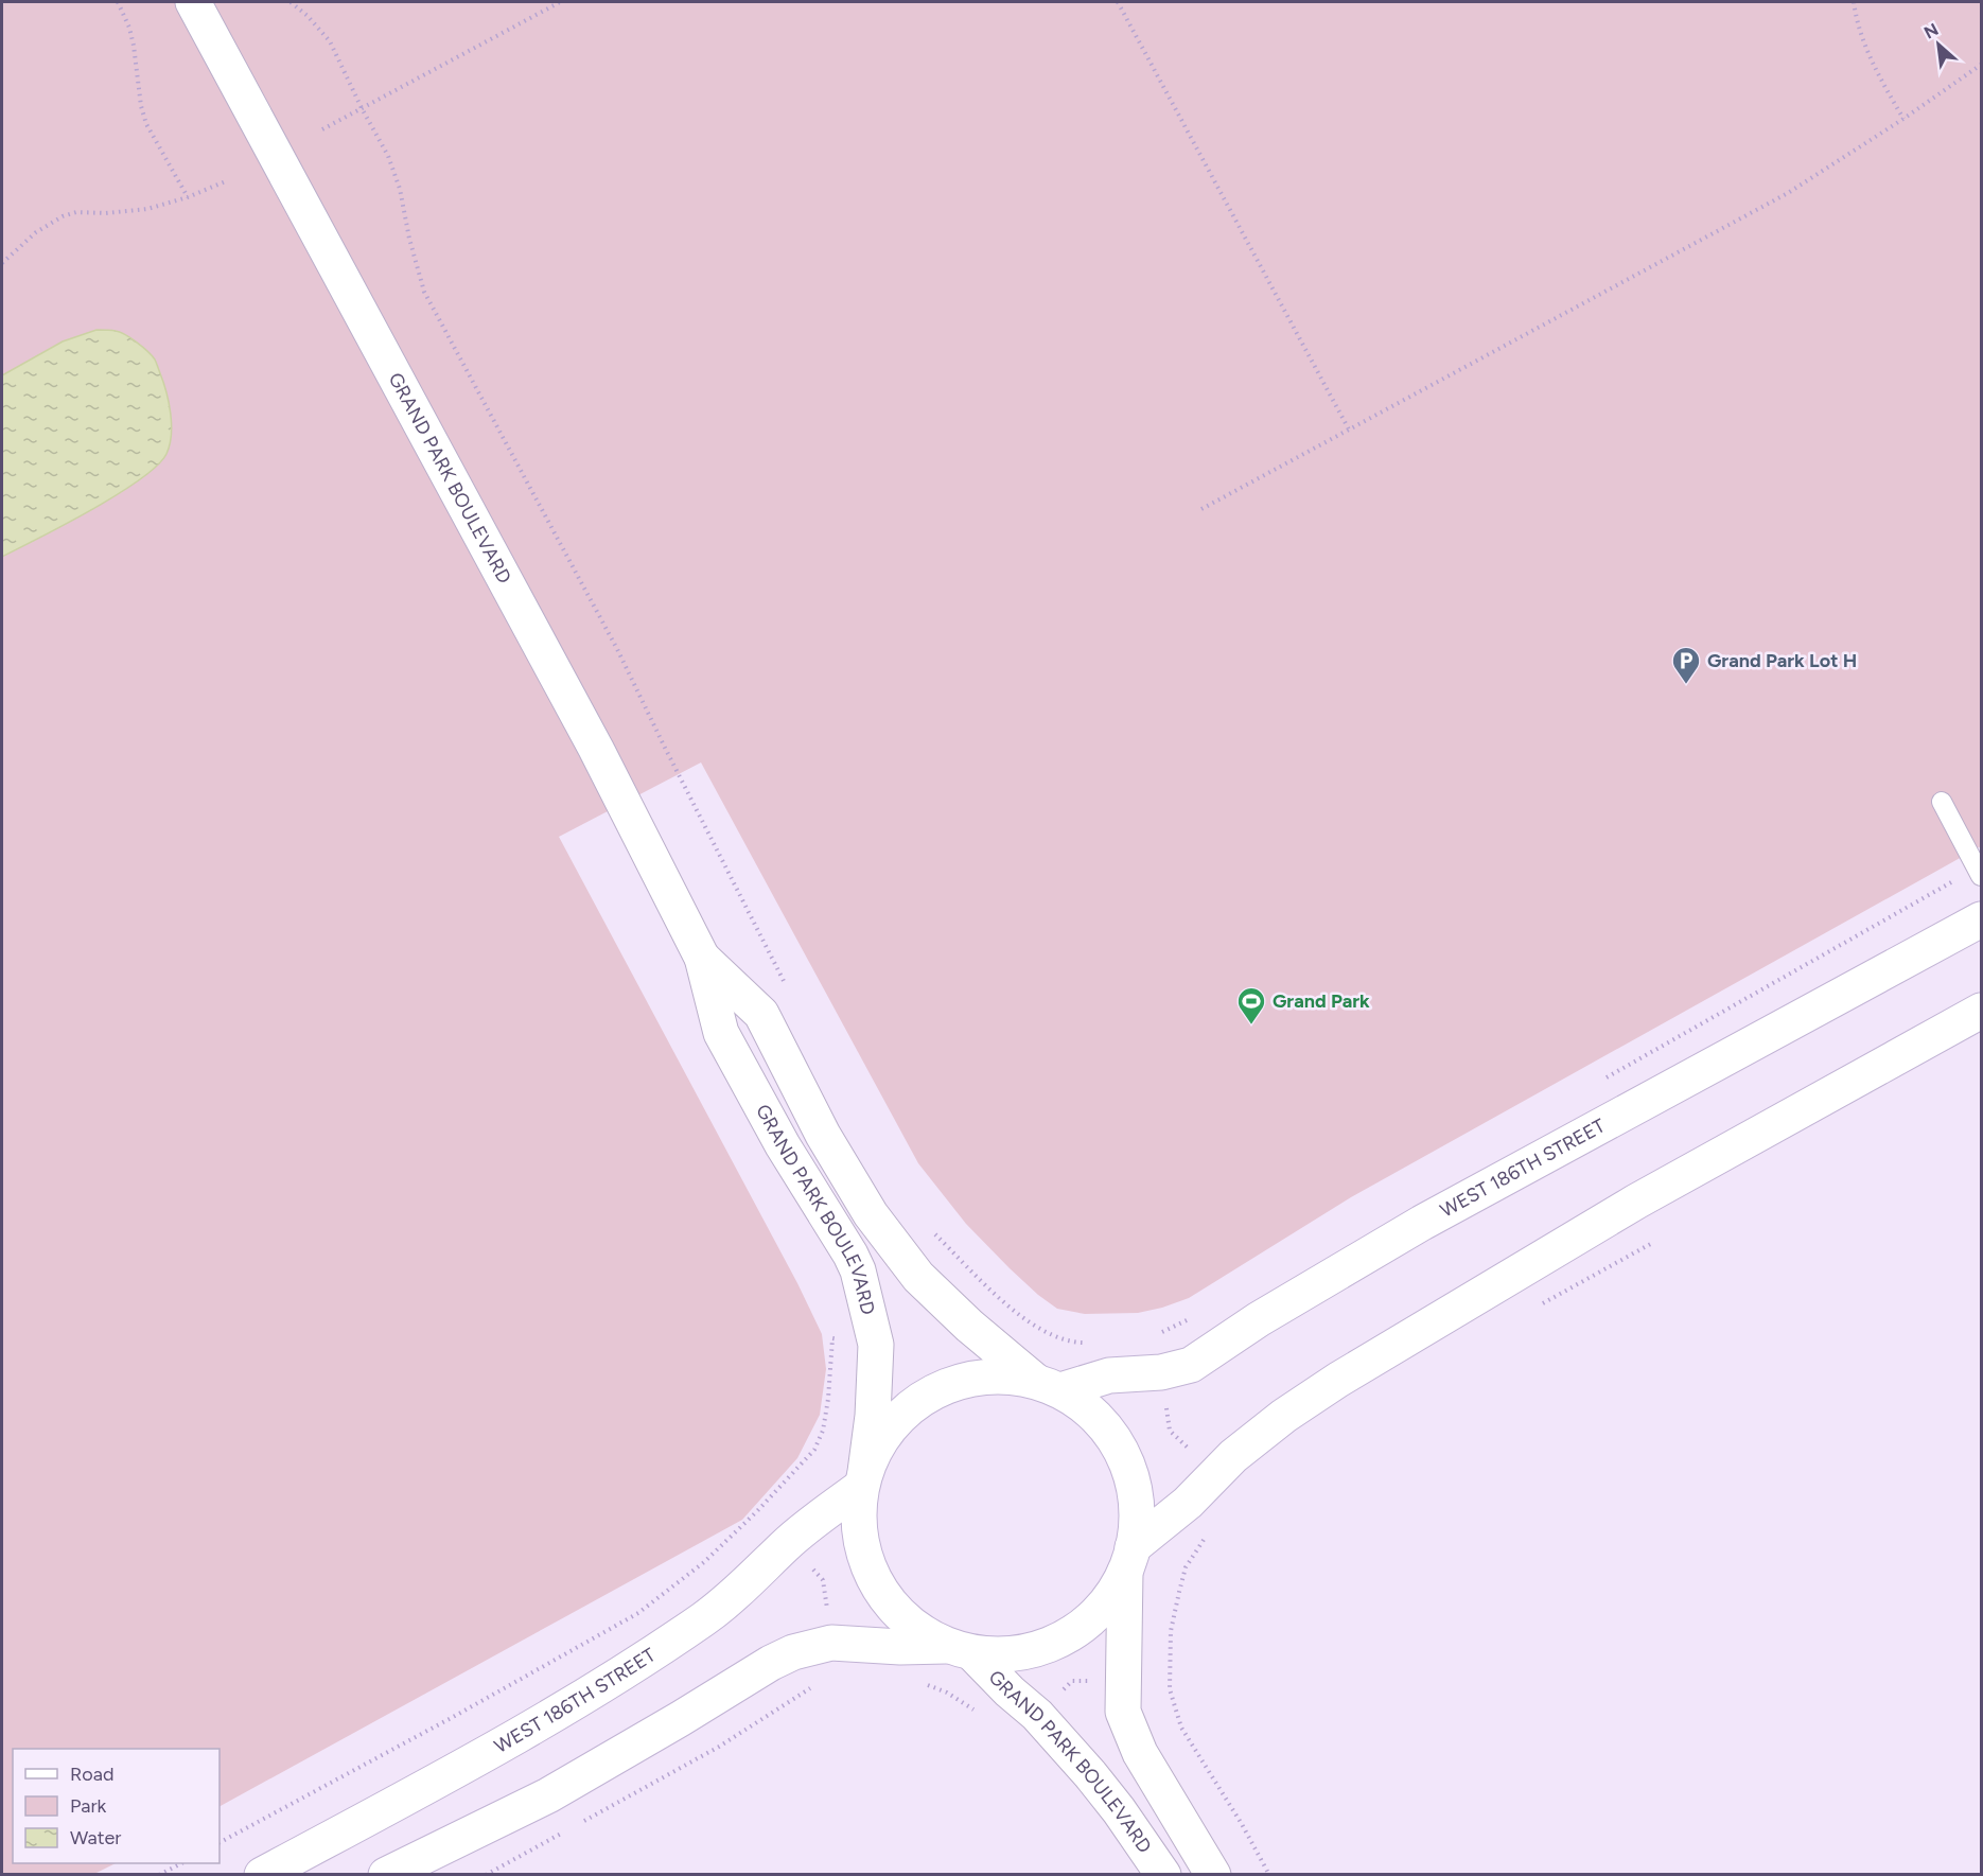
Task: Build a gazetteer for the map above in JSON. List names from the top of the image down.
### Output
{
  "streets": {
    "street": ["GRAND PARK BOULEVARD", "WEST 186TH STREET"]
  },
  "crossings": [
    ["GRAND PARK BOULEVARD", "WEST 186TH STREET"]
  ],
  "places": {
    "parking": ["Grand Park Lot H"],
    "sports": ["Grand Park"]
  },
  "legend": ["Road", "Park", "Water"],
  "north": "top left"
}
